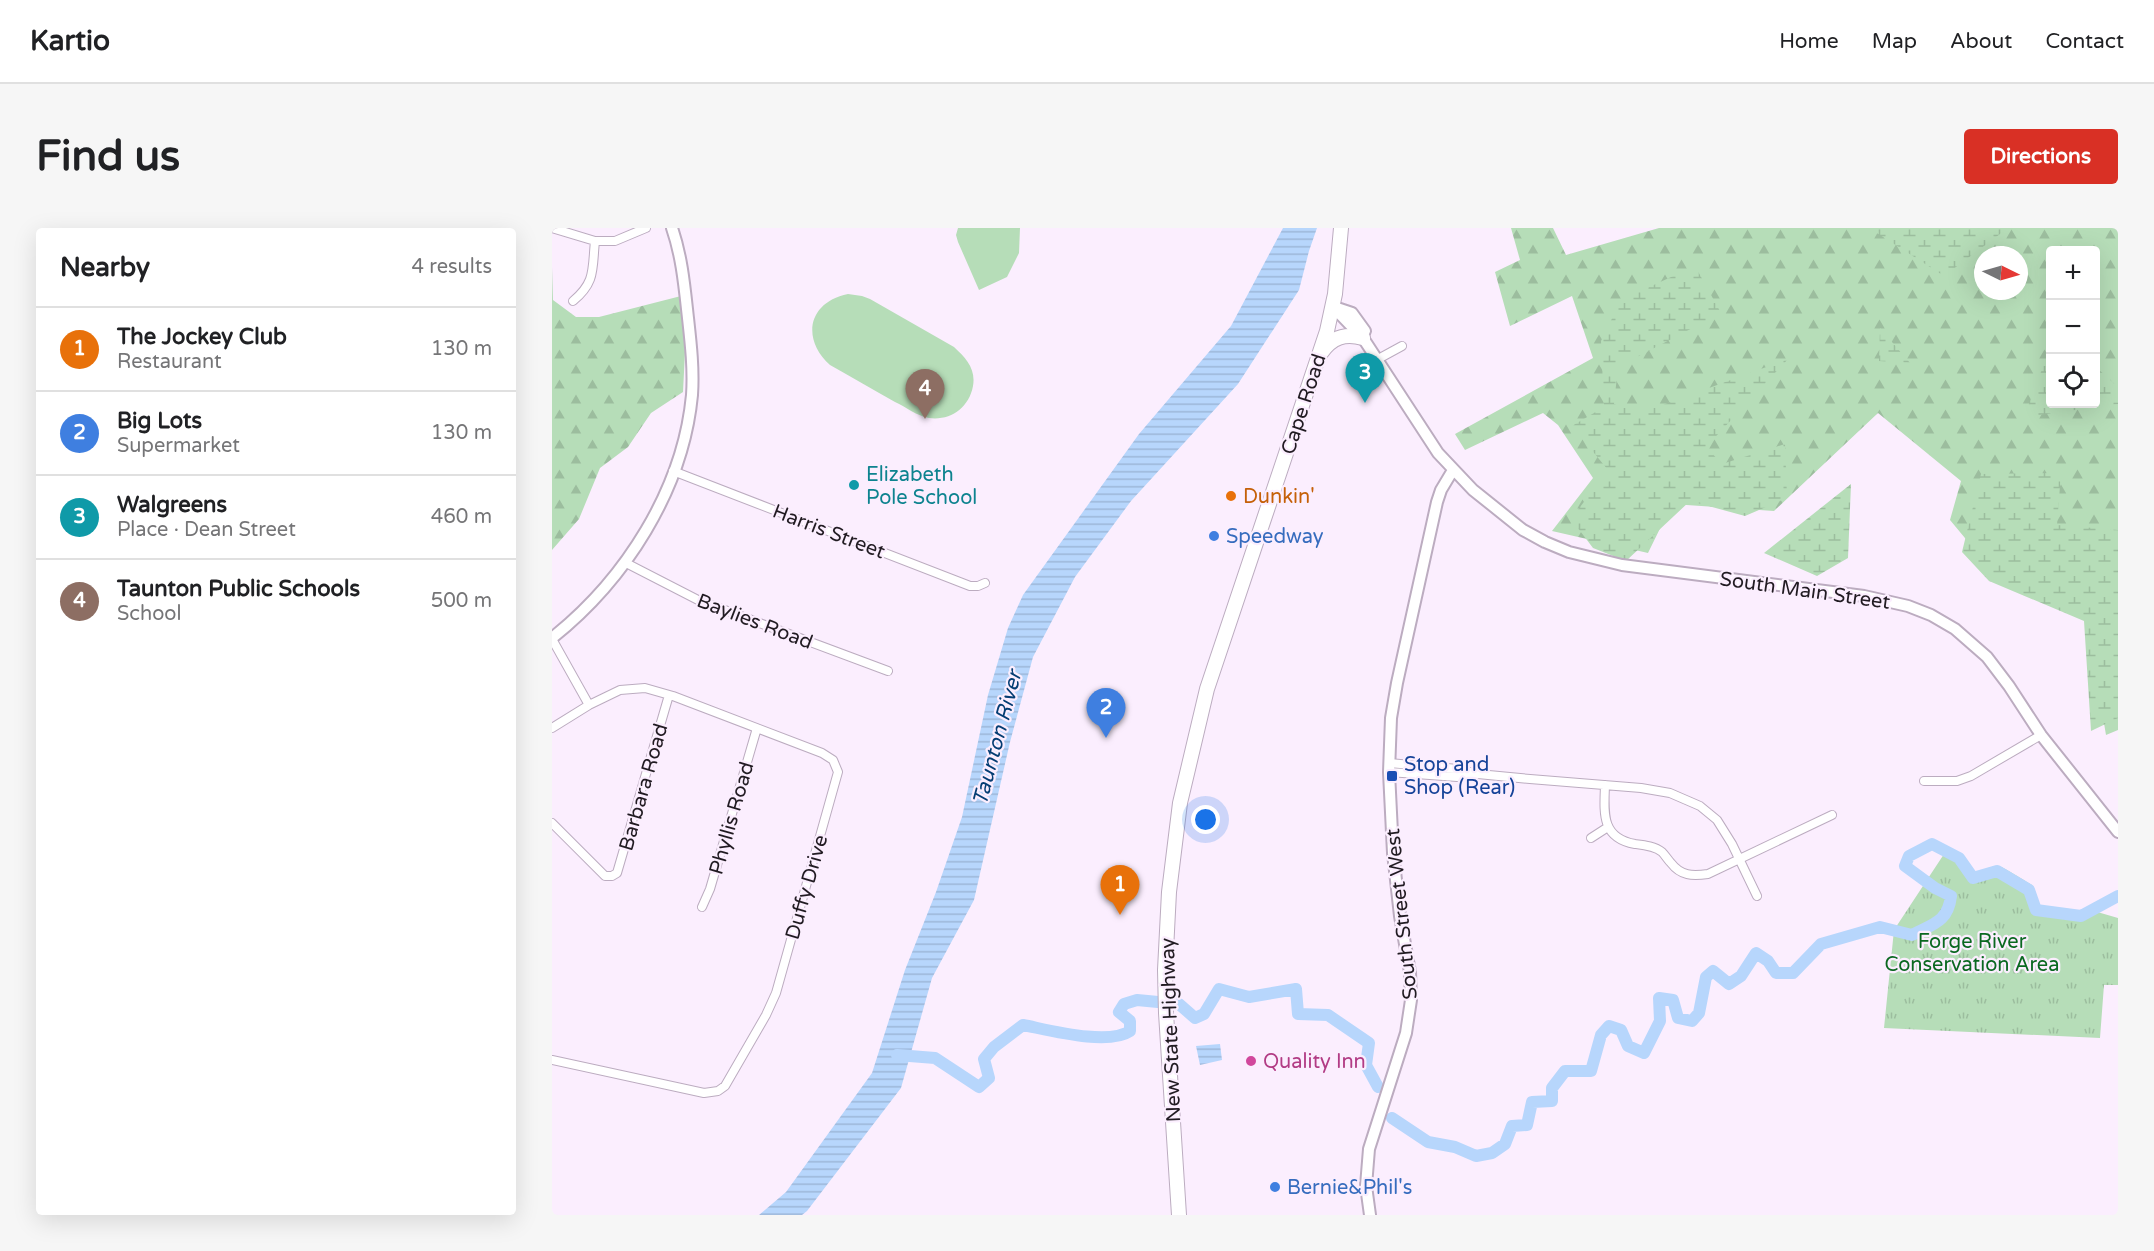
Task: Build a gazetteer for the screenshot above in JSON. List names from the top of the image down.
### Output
{
  "streets": {
    "highway": ["Cape Road", "New State Highway"],
    "street": [
      "Harris Street",
      "South Main Street",
      "Baylies Road",
      "Barbara Road",
      "Phyllis Road",
      "Duffy Drive",
      "South Street West"
    ]
  },
  "crossings": [
    ["Cape Road", "New State Highway"],
    ["South Main Street", "South Street West"],
    ["Barbara Road", "Duffy Drive"],
    ["Phyllis Road", "Duffy Drive"]
  ],
  "water": ["Taunton River"],
  "parks": ["Forge River Conservation Area"],
  "places": {
    "other": [
      "Elizabeth Pole School",
      "Dunkin'",
      "Speedway",
      "Quality Inn",
      "Bernie&Phil's"
    ],
    "transit": ["Stop and Shop (Rear)"]
  },
  "north": "right",
  "page": {
    "header": "Kartio",
    "nav": [
      "Home",
      "Map",
      "About",
      "Contact"
    ],
    "buttons": "Directions",
    "title": "Find us",
    "heading": ["Nearby", "4 results"],
    "map_buttons": ["+", "−"],
    "list": [
      {
        "mark": "1",
        "name": "The Jockey Club",
        "note": "Restaurant",
        "value": "130 m"
      },
      {
        "mark": "2",
        "name": "Big Lots",
        "note": "Supermarket",
        "value": "130 m"
      },
      {
        "mark": "3",
        "name": "Walgreens",
        "note": "Place · Dean Street",
        "value": "460 m"
      },
      {
        "mark": "4",
        "name": "Taunton Public Schools",
        "note": "School",
        "value": "500 m"
      }
    ],
    "pins": [
      "3",
      "4",
      "2",
      "1"
    ]
  }
}
